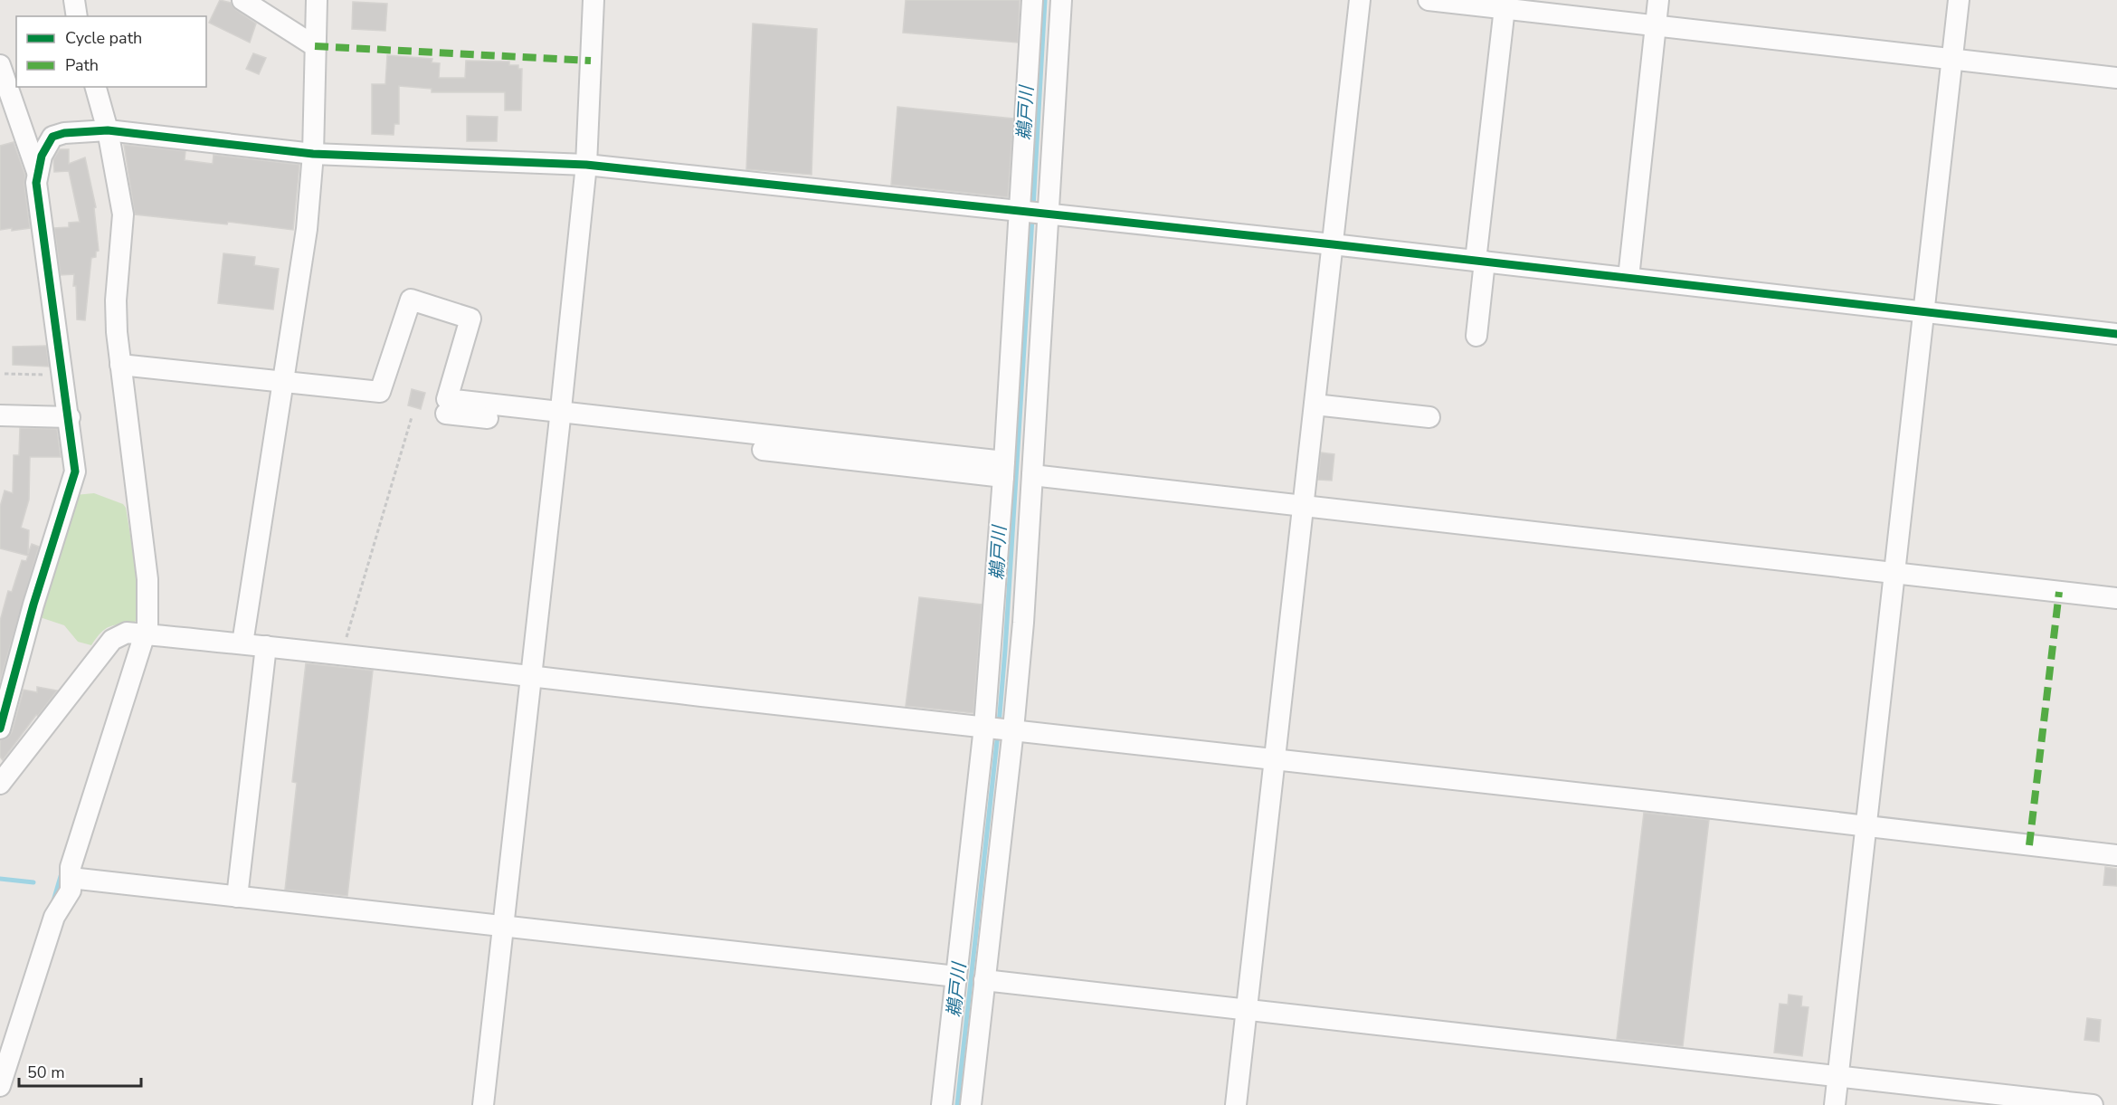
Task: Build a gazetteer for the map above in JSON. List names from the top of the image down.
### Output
{
  "water": ["鵜戸川"],
  "legend": ["Cycle path", "Path"],
  "scale_bar": "50 m"
}
